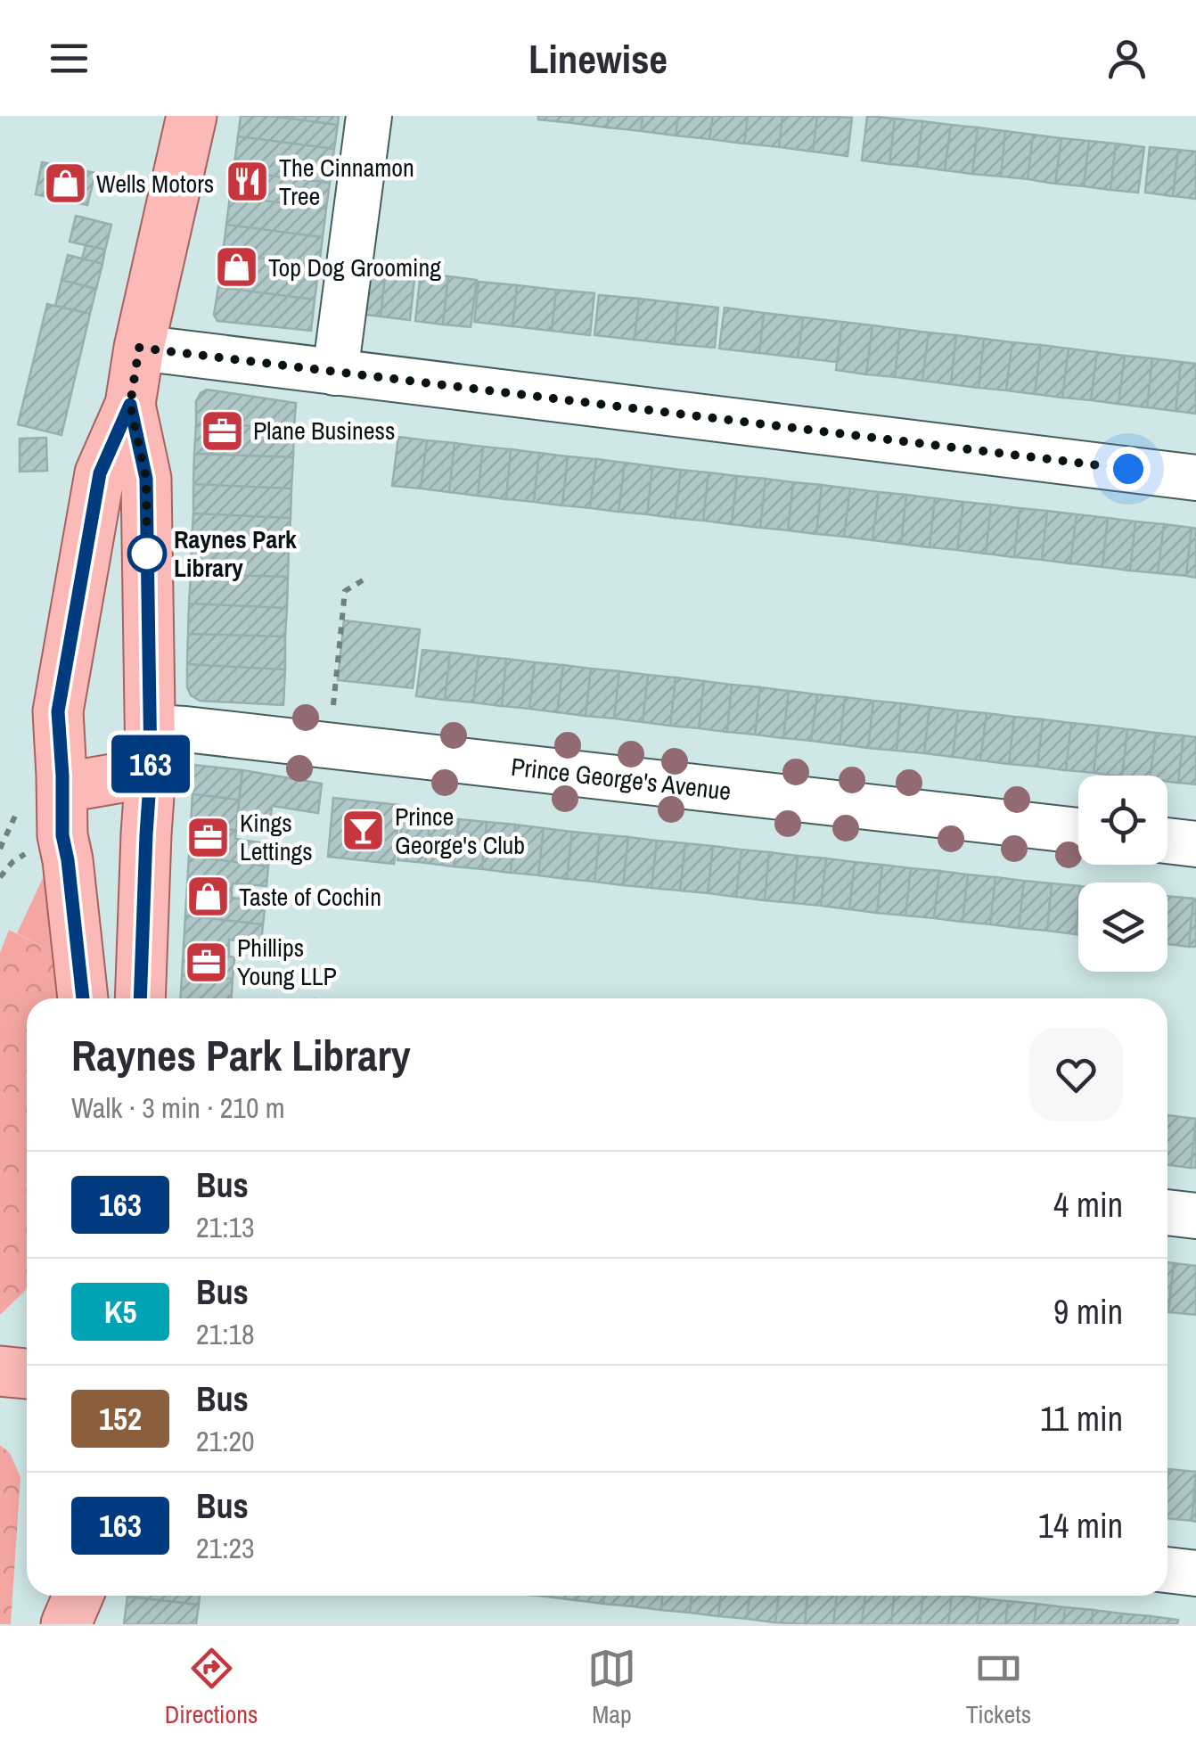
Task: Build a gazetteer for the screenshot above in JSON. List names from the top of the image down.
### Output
{
  "streets": {
    "street": ["Prince George's Avenue"]
  },
  "places": {
    "restaurant": ["The Cinnamon Tree"],
    "shop": ["Wells Motors", "Top Dog Grooming", "Taste of Cochin"],
    "office": ["Plane Business", "Kings Lettings", "Phillips Young LLP"],
    "other": ["Raynes Park Library"],
    "bar": ["Prince George's Club"]
  },
  "lines": ["bus line 163"],
  "page": {
    "header": "Linewise",
    "on_map": "163",
    "heading": ["Raynes Park Library", "Walk · 3 min · 210 m"],
    "list": [
      {
        "mark": "163",
        "name": "Bus",
        "note": "21:13",
        "value": "4 min"
      },
      {
        "mark": "K5",
        "name": "Bus",
        "note": "21:18",
        "value": "9 min"
      },
      {
        "mark": "152",
        "name": "Bus",
        "note": "21:20",
        "value": "11 min"
      },
      {
        "mark": "163",
        "name": "Bus",
        "note": "21:23",
        "value": "14 min"
      }
    ],
    "tabs": ["Directions", "Map", "Tickets"]
  }
}
